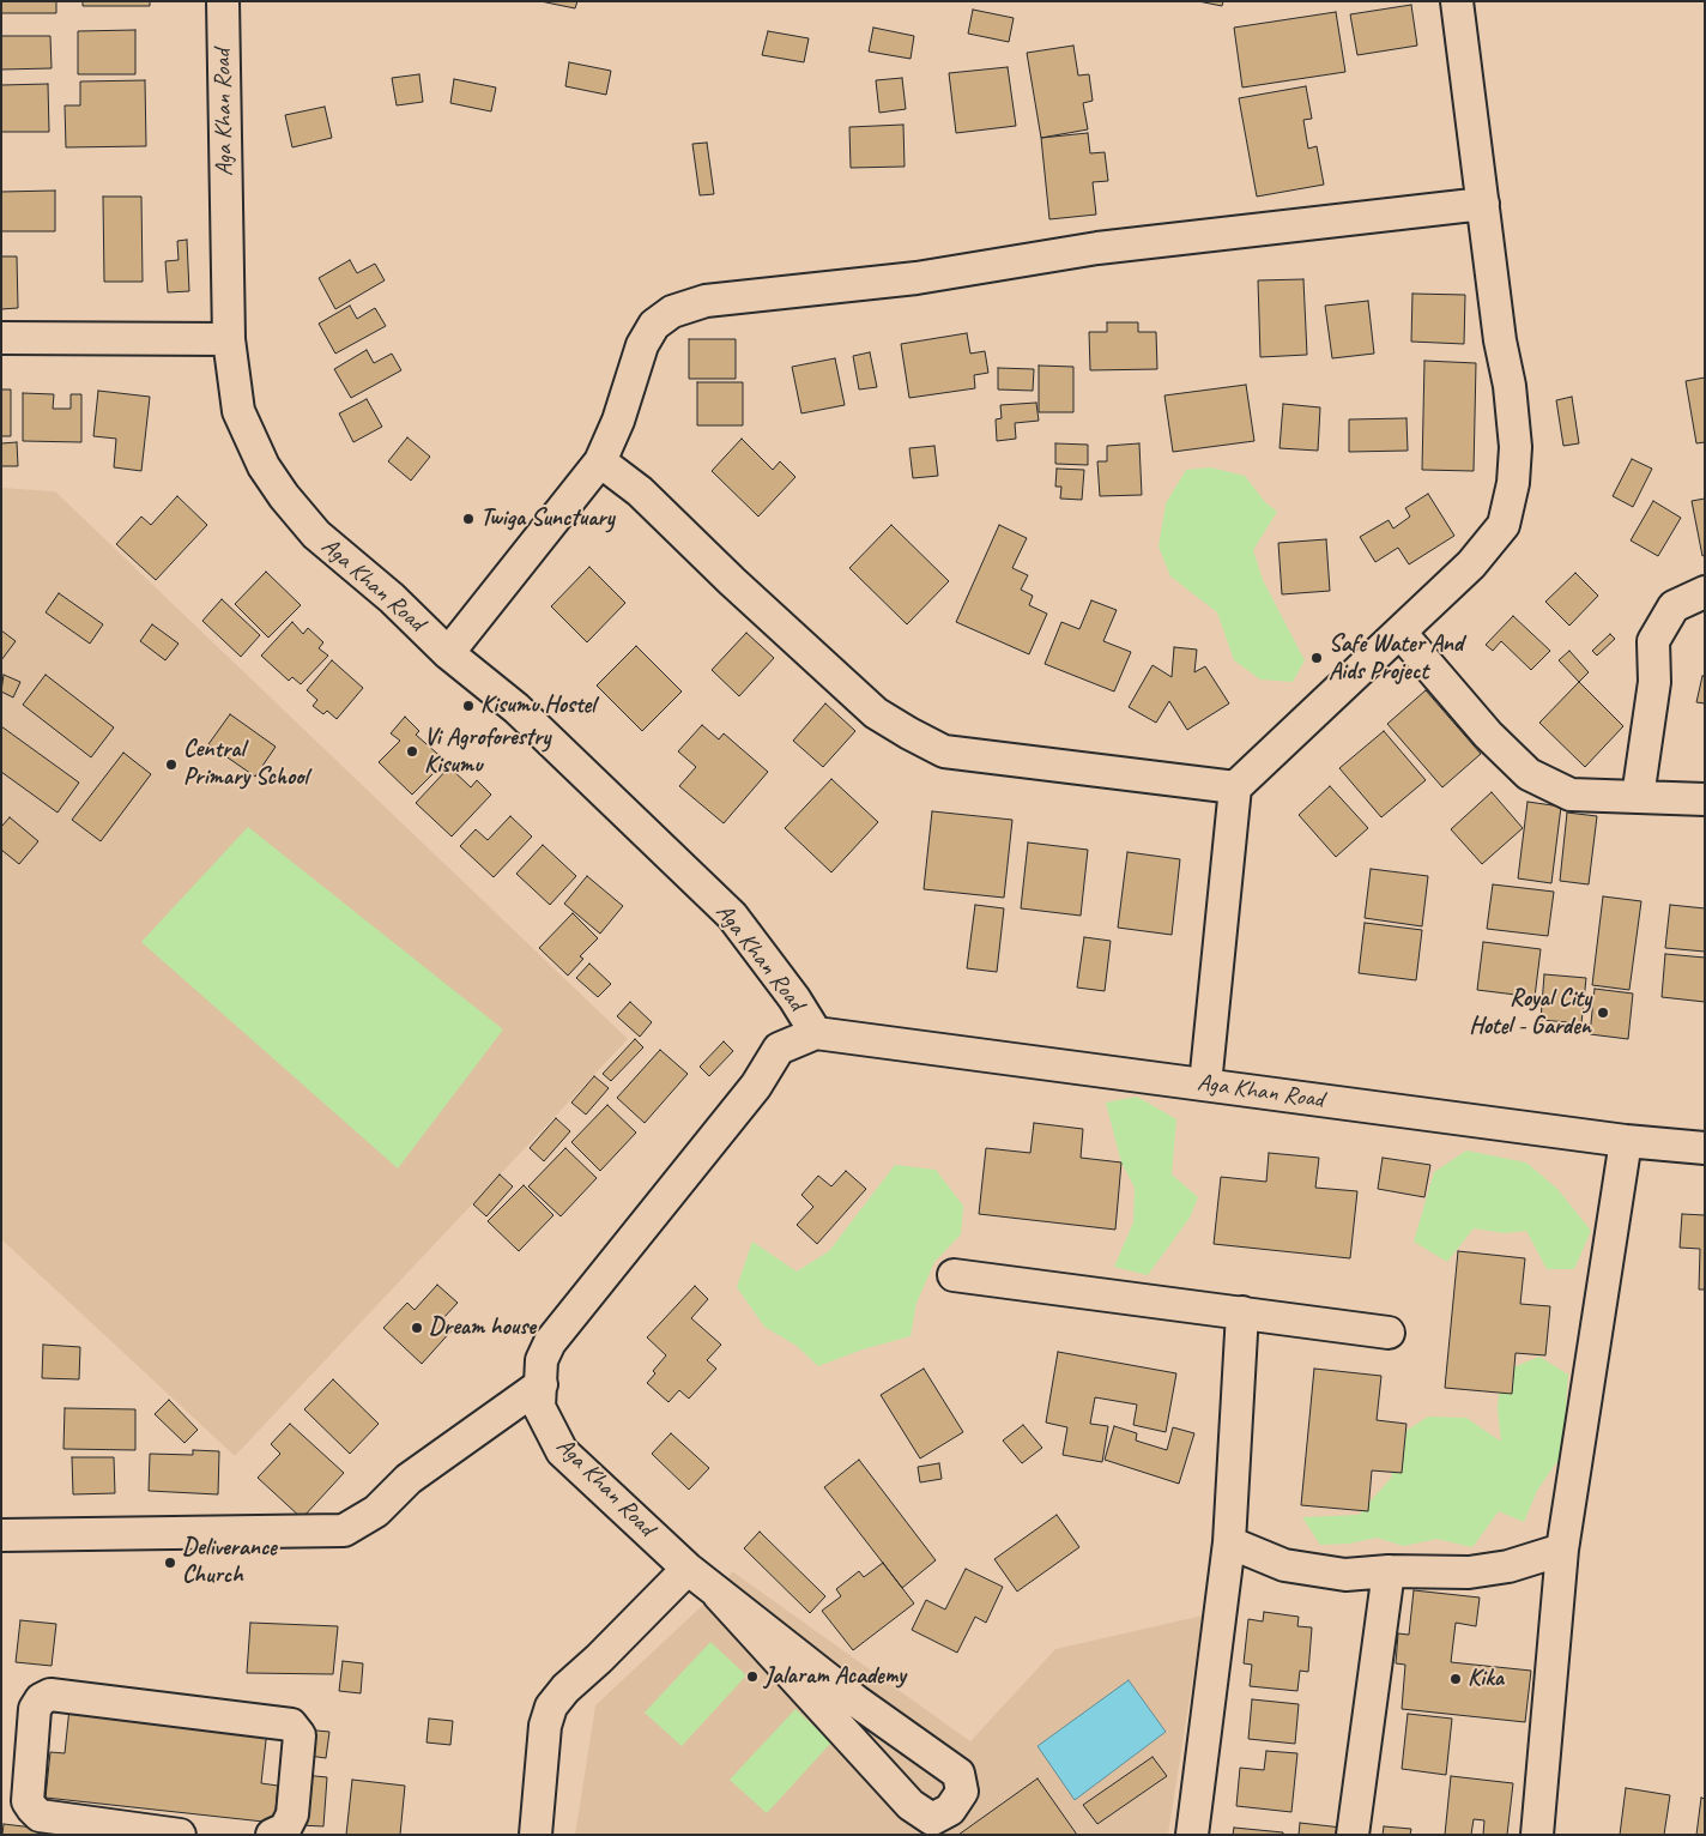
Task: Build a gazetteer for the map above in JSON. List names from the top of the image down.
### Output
{
  "streets": {
    "street": ["Aga Khan Road"]
  },
  "places": [
    "Twiga Sunctuary",
    "Safe Water And Aids Project",
    "Kisumu Hostel",
    "Vi Agroforestry Kisumu",
    "Central Primary School",
    "Royal City Hotel - Garden",
    "Dream house",
    "Deliverance Church",
    "Jalaram Academy",
    "Kika"
  ]
}
